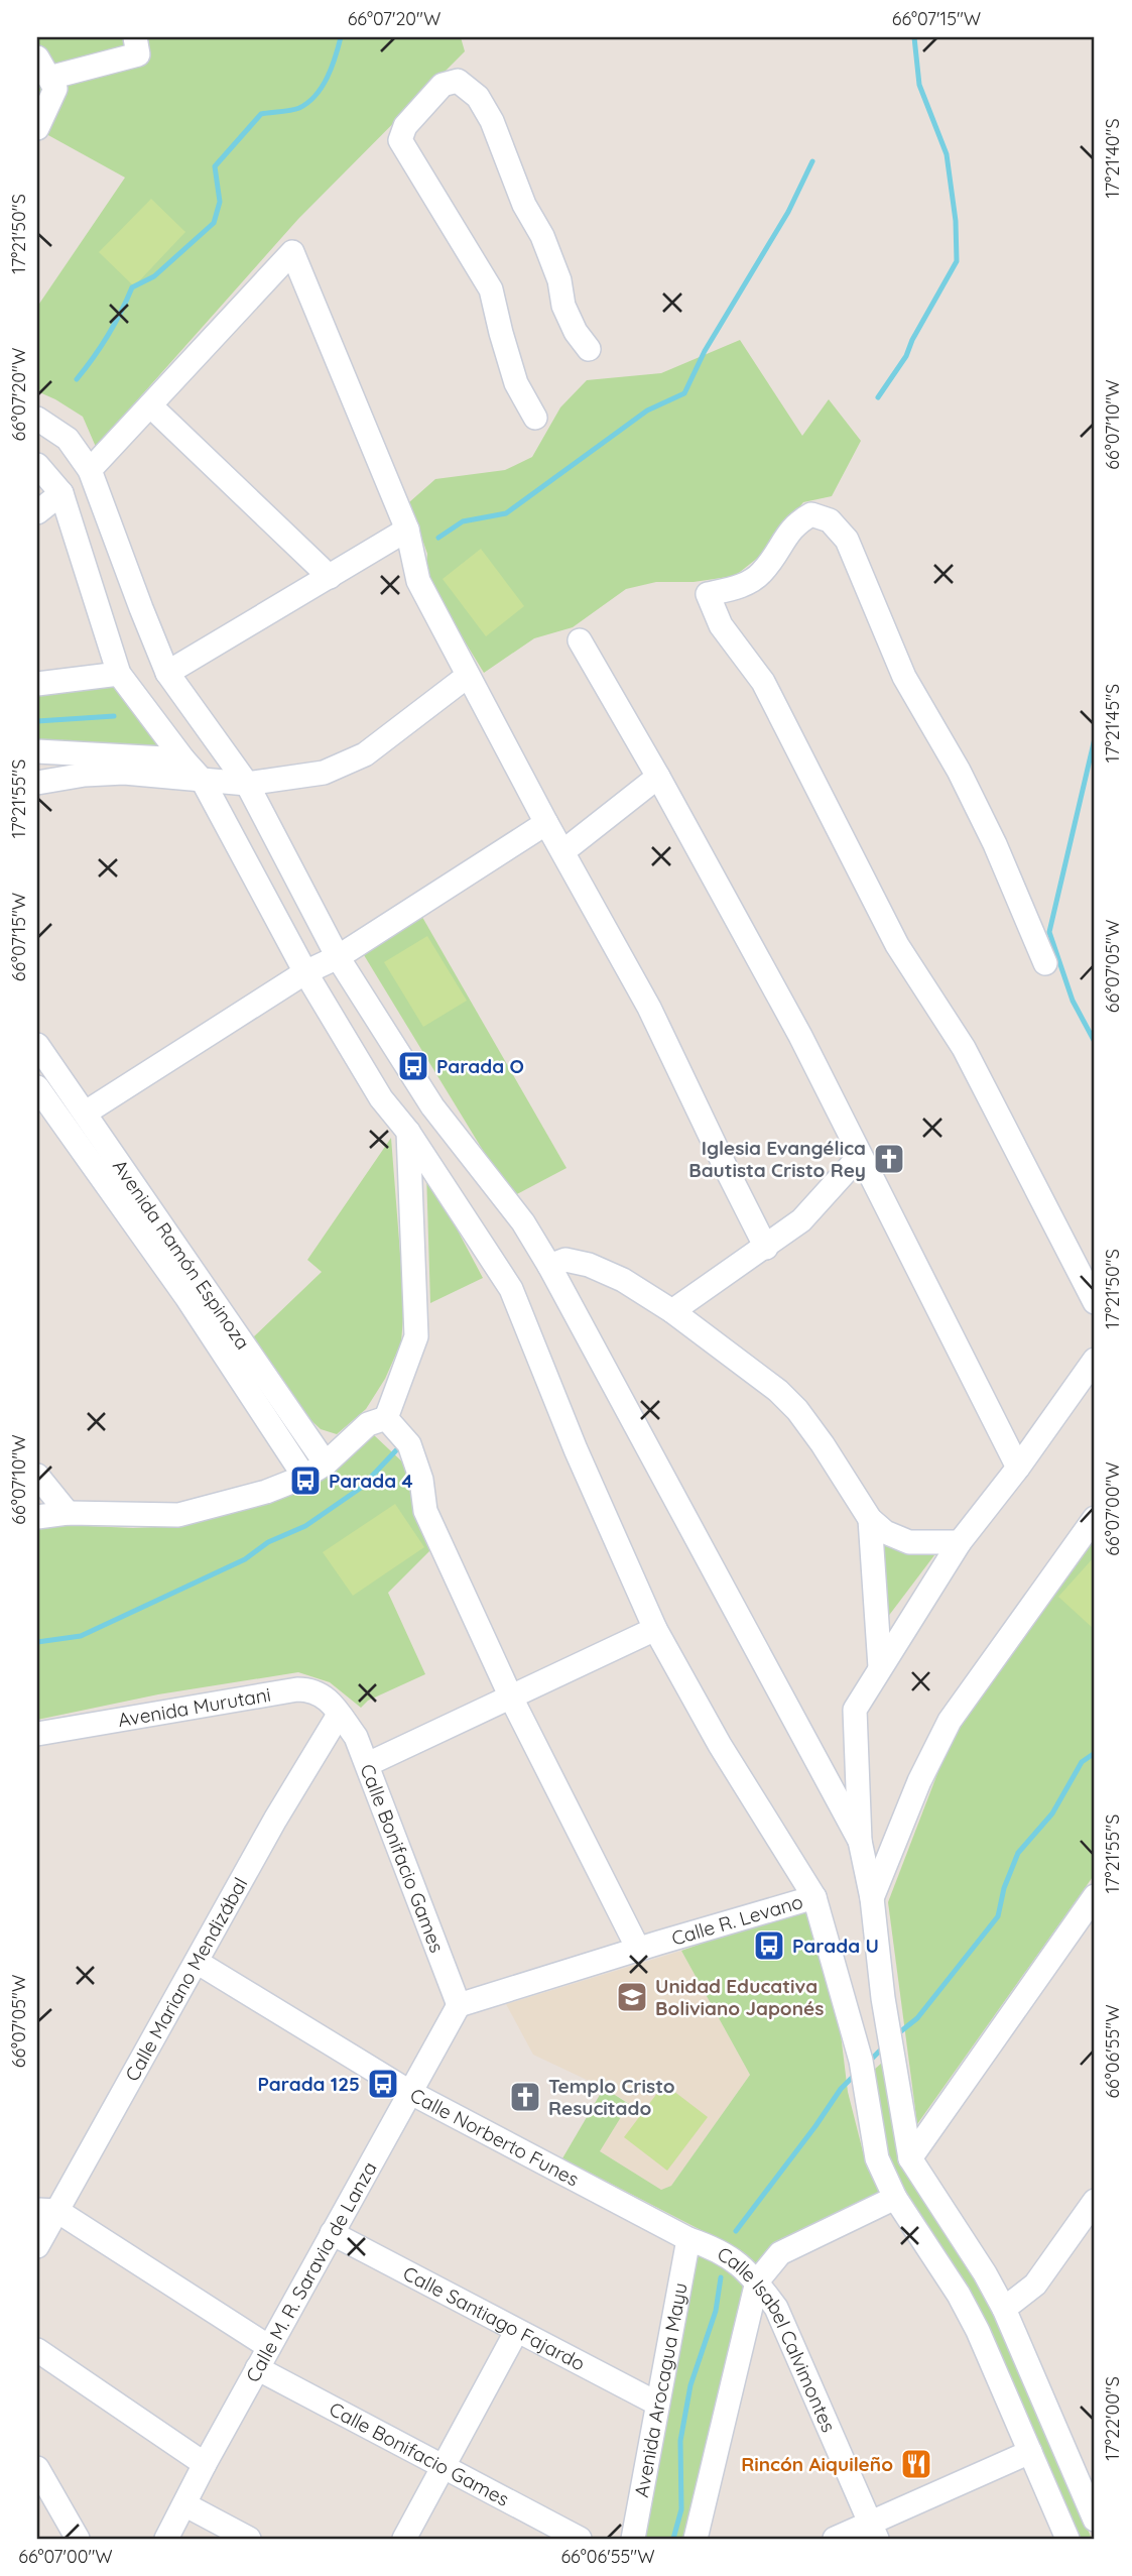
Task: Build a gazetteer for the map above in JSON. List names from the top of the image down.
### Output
{
  "streets": {
    "street": [
      "Avenida Ramón Espinoza",
      "Avenida Murutani",
      "Calle Bonifacio Games",
      "Calle R. Levano",
      "Calle Mariano Mendizábal",
      "Calle Norberto Funes",
      "Calle M. R. Saravia de Lanza",
      "Calle Santiago Fajardo",
      "Calle Isabel Calvimontes",
      "Avenida Arocagua Mayu"
    ]
  },
  "crossings": [
    ["Avenida Murutani", "Calle Bonifacio Games"],
    ["Avenida Murutani", "Calle Mariano Mendizábal"],
    ["Calle Bonifacio Games", "Calle R. Levano"],
    ["Calle Bonifacio Games", "Calle Mariano Mendizábal"],
    ["Calle Bonifacio Games", "Calle M. R. Saravia de Lanza"],
    ["Calle R. Levano", "Calle M. R. Saravia de Lanza"],
    ["Calle Mariano Mendizábal", "Calle Norberto Funes"],
    ["Calle Norberto Funes", "Calle M. R. Saravia de Lanza"],
    ["Calle Norberto Funes", "Calle Isabel Calvimontes"],
    ["Calle Norberto Funes", "Avenida Arocagua Mayu"],
    ["Calle M. R. Saravia de Lanza", "Calle Santiago Fajardo"],
    ["Calle Santiago Fajardo", "Avenida Arocagua Mayu"],
    ["Calle Isabel Calvimontes", "Avenida Arocagua Mayu"]
  ],
  "places": {
    "bus stop": [
      "Parada O",
      "Parada 4",
      "Parada U",
      "Parada 125"
    ],
    "church": ["Iglesia Evangélica Bautista Cristo Rey", "Templo Cristo Resucitado"],
    "school or university": ["Unidad Educativa Boliviano Japonés"],
    "restaurant": ["Rincón Aiquileño"]
  },
  "coordinates": [
    "66°07'20\"W",
    "66°07'15\"W",
    "17°21'40\"S",
    "17°21'50\"S",
    "66°07'10\"W",
    "17°21'45\"S",
    "17°21'55\"S",
    "66°07'05\"W",
    "66°07'00\"W",
    "66°06'55\"W",
    "17°22'00\"S"
  ]
}
